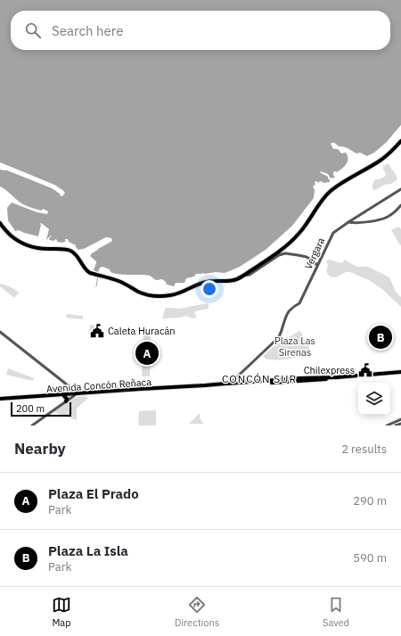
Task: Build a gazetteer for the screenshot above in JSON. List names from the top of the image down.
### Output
{
  "streets": {
    "main road": ["Avenida Concón Reñaca"],
    "street": ["Vergara"]
  },
  "crossings": [
    ["Vergara", "Avenida Concón Reñaca"]
  ],
  "districts": ["CONCÓN SUR"],
  "parks": ["Plaza Las Sirenas"],
  "places": {
    "public building": ["Caleta Huracán", "Chilexpress"]
  },
  "scale_bar": "200 m",
  "page": {
    "search": "Search here",
    "pins": ["B", "A"],
    "scale": "200 m",
    "heading": ["Nearby", "2 results"],
    "list": [
      {
        "mark": "A",
        "name": "Plaza El Prado",
        "note": "Park",
        "value": "290 m"
      },
      {
        "mark": "B",
        "name": "Plaza La Isla",
        "note": "Park",
        "value": "590 m"
      }
    ],
    "nav": ["Map", "Directions", "Saved"]
  }
}
